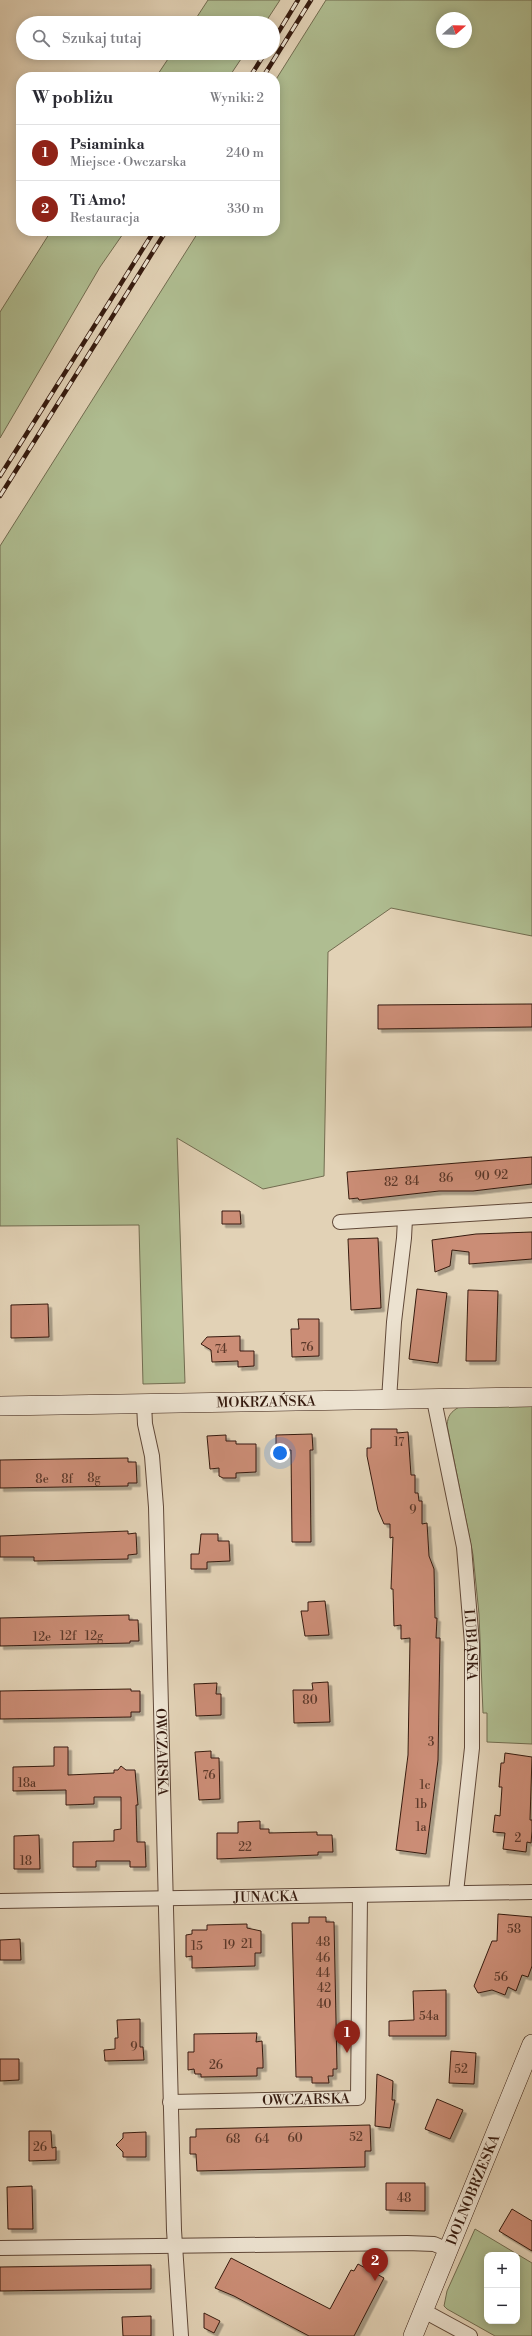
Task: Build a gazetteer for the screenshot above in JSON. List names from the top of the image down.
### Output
{
  "streets": {
    "street": [
      "MOKRZAŃSKA",
      "LUBIĄSKA",
      "OWCZARSKA",
      "JUNACKA",
      "DOLNOBRZESKA"
    ]
  },
  "crossings": [
    ["MOKRZAŃSKA", "LUBIĄSKA"],
    ["MOKRZAŃSKA", "OWCZARSKA"],
    ["LUBIĄSKA", "JUNACKA"],
    ["OWCZARSKA", "JUNACKA"]
  ],
  "house_numbers": [
    "92",
    "90",
    "86",
    "84",
    "82",
    "76",
    "74",
    "17",
    "8g",
    "8e",
    "8f",
    "9",
    "12f",
    "12g",
    "12e",
    "80",
    "3",
    "76",
    "18a",
    "1c",
    "1b",
    "1a",
    "2",
    "22",
    "18",
    "58",
    "48",
    "21",
    "19",
    "15",
    "46",
    "44",
    "56",
    "42",
    "40",
    "54a",
    "9",
    "26",
    "52",
    "52",
    "60",
    "68",
    "64",
    "26",
    "48"
  ],
  "north": "right",
  "page": {
    "search": "Szukaj tutaj",
    "heading": ["W pobliżu", "Wyniki: 2"],
    "list": [
      {
        "mark": "1",
        "name": "Psiaminka",
        "note": "Miejsce · Owczarska",
        "value": "240 m"
      },
      {
        "mark": "2",
        "name": "Ti Amo!",
        "note": "Restauracja",
        "value": "330 m"
      }
    ],
    "pins": ["1", "2"],
    "map_buttons": ["+", "−"]
  }
}
